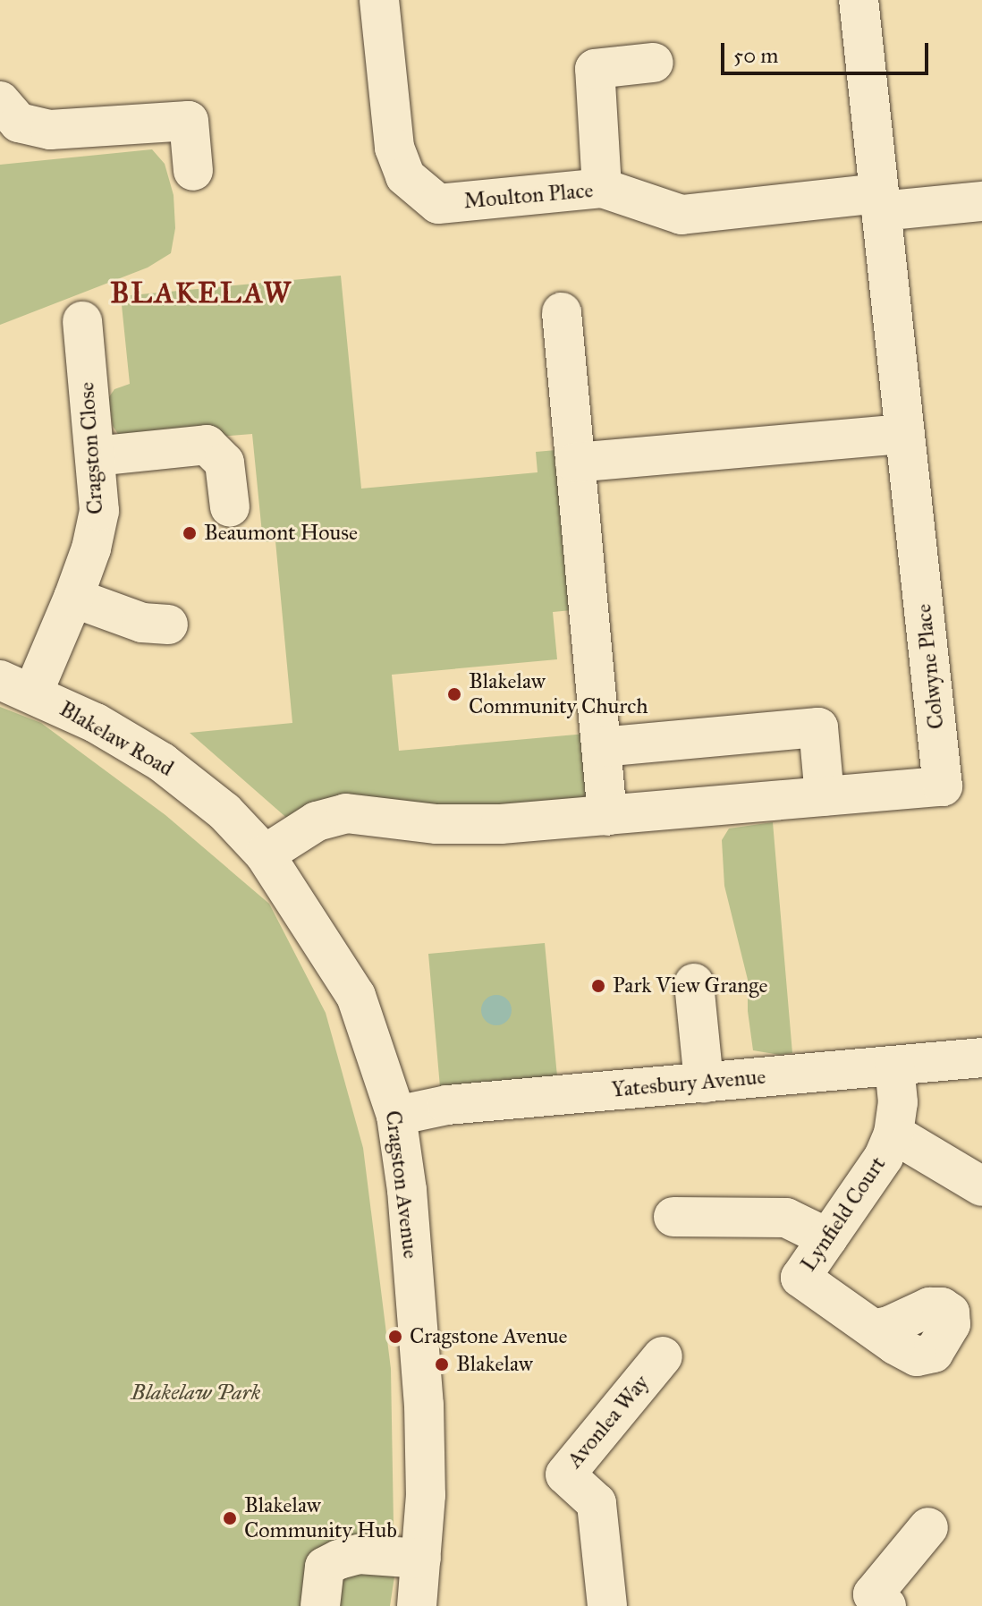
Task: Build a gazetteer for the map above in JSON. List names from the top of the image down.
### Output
{
  "streets": {
    "street": [
      "Moulton Place",
      "Cragston Close",
      "Colwyne Place",
      "Blakelaw Road",
      "Yatesbury Avenue",
      "Cragston Avenue",
      "Lynfield Court",
      "Avonlea Way"
    ]
  },
  "crossings": [
    ["Moulton Place", "Colwyne Place"],
    ["Cragston Close", "Blakelaw Road"],
    ["Colwyne Place", "Cragston Avenue"],
    ["Blakelaw Road", "Cragston Avenue"],
    ["Yatesbury Avenue", "Cragston Avenue"],
    ["Yatesbury Avenue", "Lynfield Court"]
  ],
  "districts": ["BLAKELAW"],
  "parks": ["Blakelaw Park"],
  "places": [
    "Beaumont House",
    "Blakelaw Community Church",
    "Park View Grange",
    "Cragstone Avenue",
    "Blakelaw",
    "Blakelaw Community Hub"
  ],
  "scale_bar": "50 m"
}
